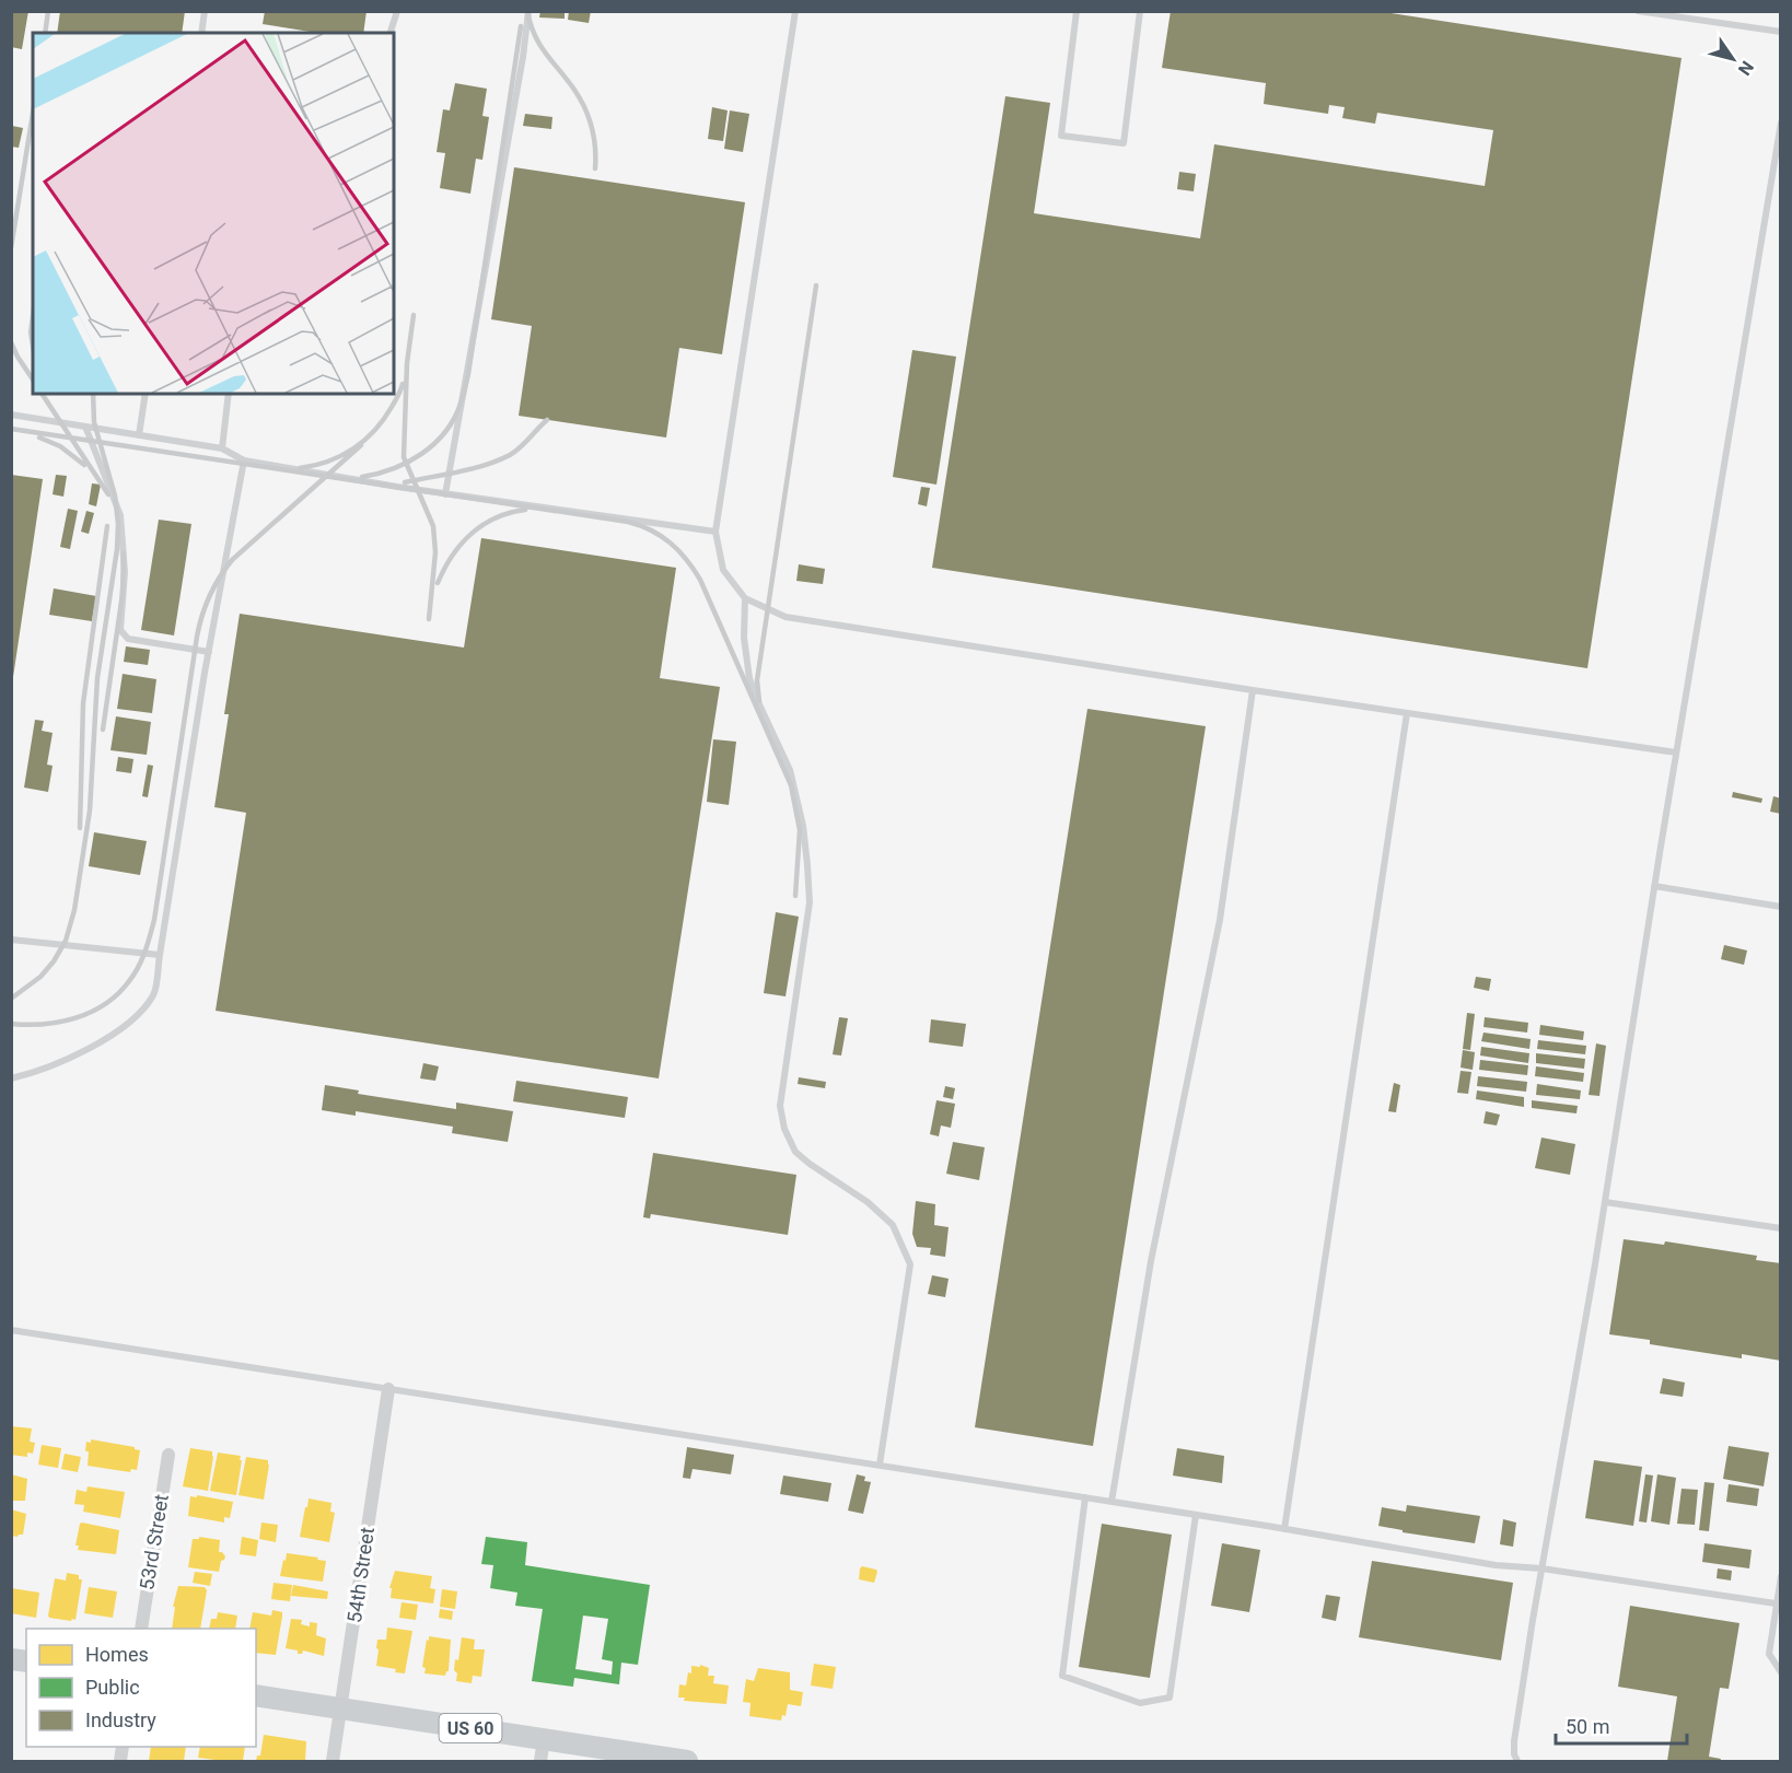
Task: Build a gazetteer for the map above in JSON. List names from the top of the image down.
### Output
{
  "streets": {
    "main road": ["US 60"],
    "street": ["53rd Street", "54th Street"]
  },
  "crossings": [
    ["54th Street", "US 60"]
  ],
  "legend": ["Homes", "Public", "Industry"],
  "scale_bar": "50 m",
  "north": "bottom right"
}
